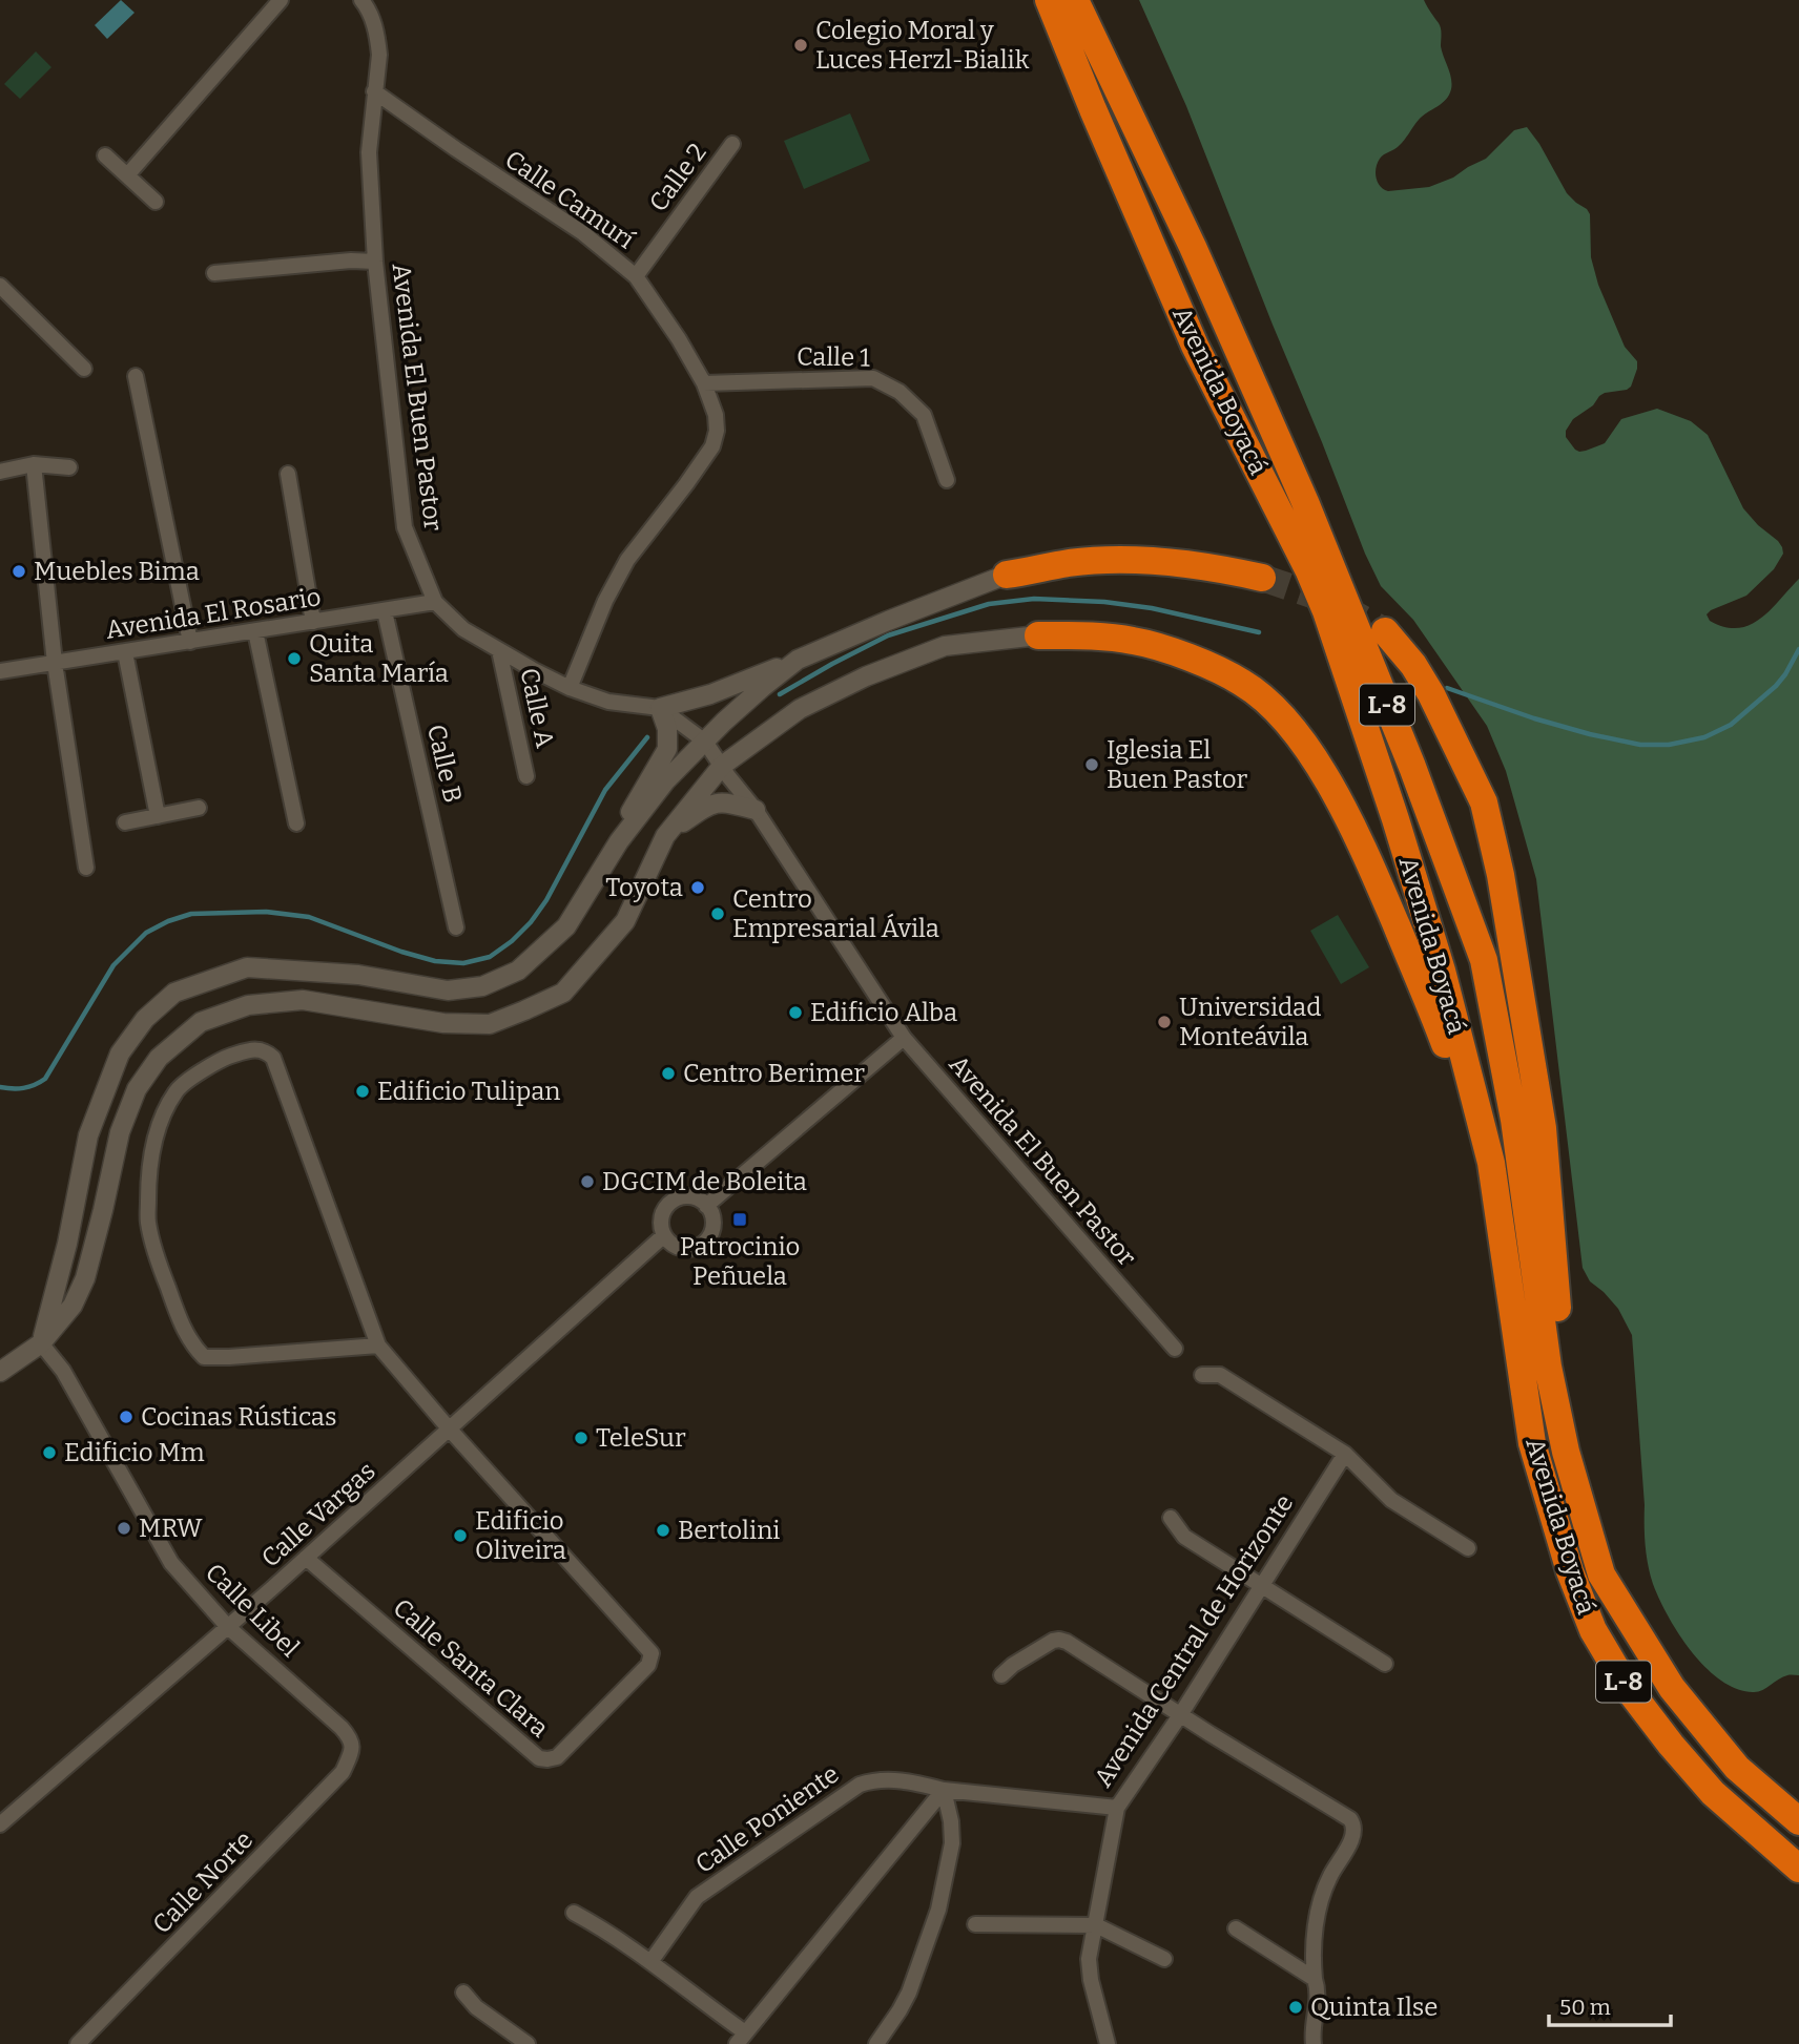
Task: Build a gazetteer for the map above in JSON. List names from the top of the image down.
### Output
{
  "streets": {
    "highway": ["Avenida Boyacá", "L-8"],
    "street": [
      "Calle 2",
      "Calle Camurí",
      "Calle 1",
      "Avenida El Buen Pastor",
      "Avenida El Rosario",
      "Calle A",
      "Calle B",
      "Calle Vargas",
      "Calle Libel",
      "Avenida Central de Horizonte",
      "Calle Santa Clara",
      "Calle Poniente",
      "Calle Norte"
    ]
  },
  "crossings": [
    ["Calle 2", "Calle Camurí"],
    ["Calle Camurí", "Calle 1"],
    ["Calle Camurí", "Avenida El Buen Pastor"],
    ["Avenida El Buen Pastor", "Avenida El Rosario"],
    ["Avenida El Buen Pastor", "Calle A"],
    ["Avenida El Rosario", "Calle B"],
    ["Calle Vargas", "Calle Libel"],
    ["Calle Vargas", "Calle Santa Clara"],
    ["Calle Libel", "Calle Norte"],
    ["Avenida Central de Horizonte", "Calle Poniente"]
  ],
  "places": {
    "other": [
      "Colegio Moral y Luces Herzl-Bialik",
      "Muebles Bima",
      "Quita Santa María",
      "Iglesia El Buen Pastor",
      "Toyota",
      "Centro Empresarial Ávila",
      "Edificio Alba",
      "Universidad Monteávila",
      "Centro Berimer",
      "Edificio Tulipan",
      "DGCIM de Boleita",
      "Cocinas Rústicas",
      "TeleSur",
      "Edificio Mm",
      "MRW",
      "Bertolini",
      "Edificio Oliveira",
      "Quinta Ilse"
    ],
    "transit": ["Patrocinio Peñuela"]
  },
  "scale_bar": "50 m"
}
